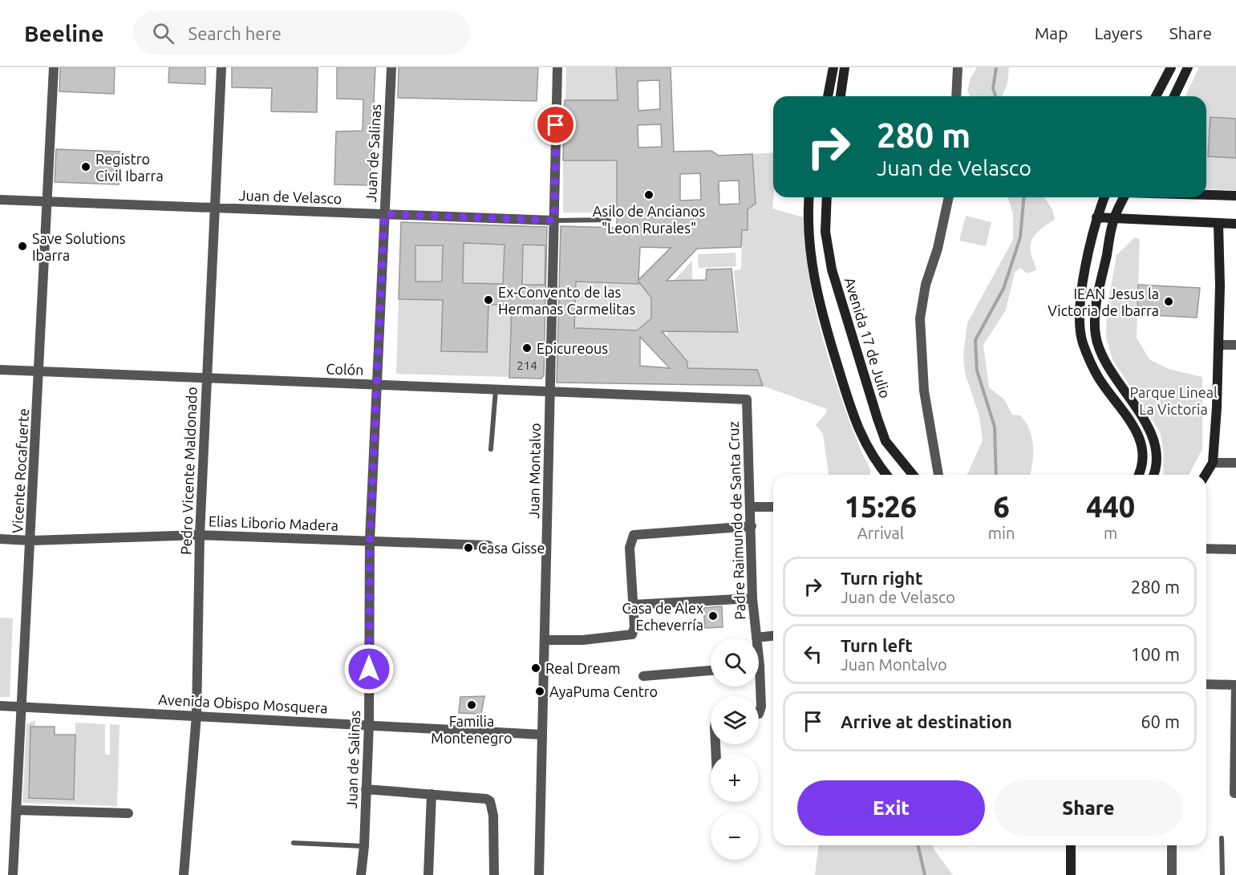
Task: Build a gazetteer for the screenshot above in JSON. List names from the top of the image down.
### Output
{
  "streets": {
    "main road": ["Avenida 17 de Julio"],
    "street": [
      "Juan de Salinas",
      "Juan de Velasco",
      "Colón",
      "Vicente Rocafuerte",
      "Pedro Vicente Maldonado",
      "Juan Montalvo",
      "Padre Raimundo de Santa Cruz",
      "Elias Liborio Madera",
      "Avenida Obispo Mosquera"
    ]
  },
  "crossings": [
    ["Juan de Salinas", "Juan de Velasco"],
    ["Juan de Salinas", "Colón"],
    ["Juan de Salinas", "Elias Liborio Madera"],
    ["Juan de Salinas", "Avenida Obispo Mosquera"],
    ["Juan de Velasco", "Vicente Rocafuerte"],
    ["Juan de Velasco", "Pedro Vicente Maldonado"],
    ["Juan de Velasco", "Juan Montalvo"],
    ["Colón", "Vicente Rocafuerte"],
    ["Colón", "Pedro Vicente Maldonado"],
    ["Colón", "Juan Montalvo"],
    ["Colón", "Padre Raimundo de Santa Cruz"],
    ["Vicente Rocafuerte", "Elias Liborio Madera"],
    ["Vicente Rocafuerte", "Avenida Obispo Mosquera"],
    ["Pedro Vicente Maldonado", "Elias Liborio Madera"],
    ["Pedro Vicente Maldonado", "Avenida Obispo Mosquera"],
    ["Juan Montalvo", "Avenida Obispo Mosquera"]
  ],
  "parks": ["Parque Lineal La Victoria"],
  "places": [
    "Registro Civil Ibarra",
    "Asilo de Ancianos \"Leon Rurales\"",
    "Save Solutions Ibarra",
    "Ex-Convento de las Hermanas Carmelitas",
    "IEAN Jesus la Victoria de Ibarra",
    "Epicureous",
    "Casa Gisse",
    "Casa de Alex Echeverría",
    "Real Dream",
    "AyaPuma Centro",
    "Familia Montenegro"
  ],
  "house_numbers": ["214"],
  "page": {
    "header": "Beeline",
    "search": "Search here",
    "nav": ["Map", "Layers", "Share"],
    "turn": ["280 m", "Juan de Velasco"],
    "eta": [
      "15:26",
      "Arrival",
      "6",
      "min",
      "440",
      "m"
    ],
    "list": [
      {
        "name": "Turn right",
        "note": "Juan de Velasco",
        "value": "280 m"
      },
      {
        "name": "Turn left",
        "note": "Juan Montalvo",
        "value": "100 m"
      },
      {
        "name": "Arrive at destination",
        "value": "60 m"
      }
    ],
    "map_buttons": ["+", "−"],
    "buttons": ["Exit", "Share"]
  }
}
